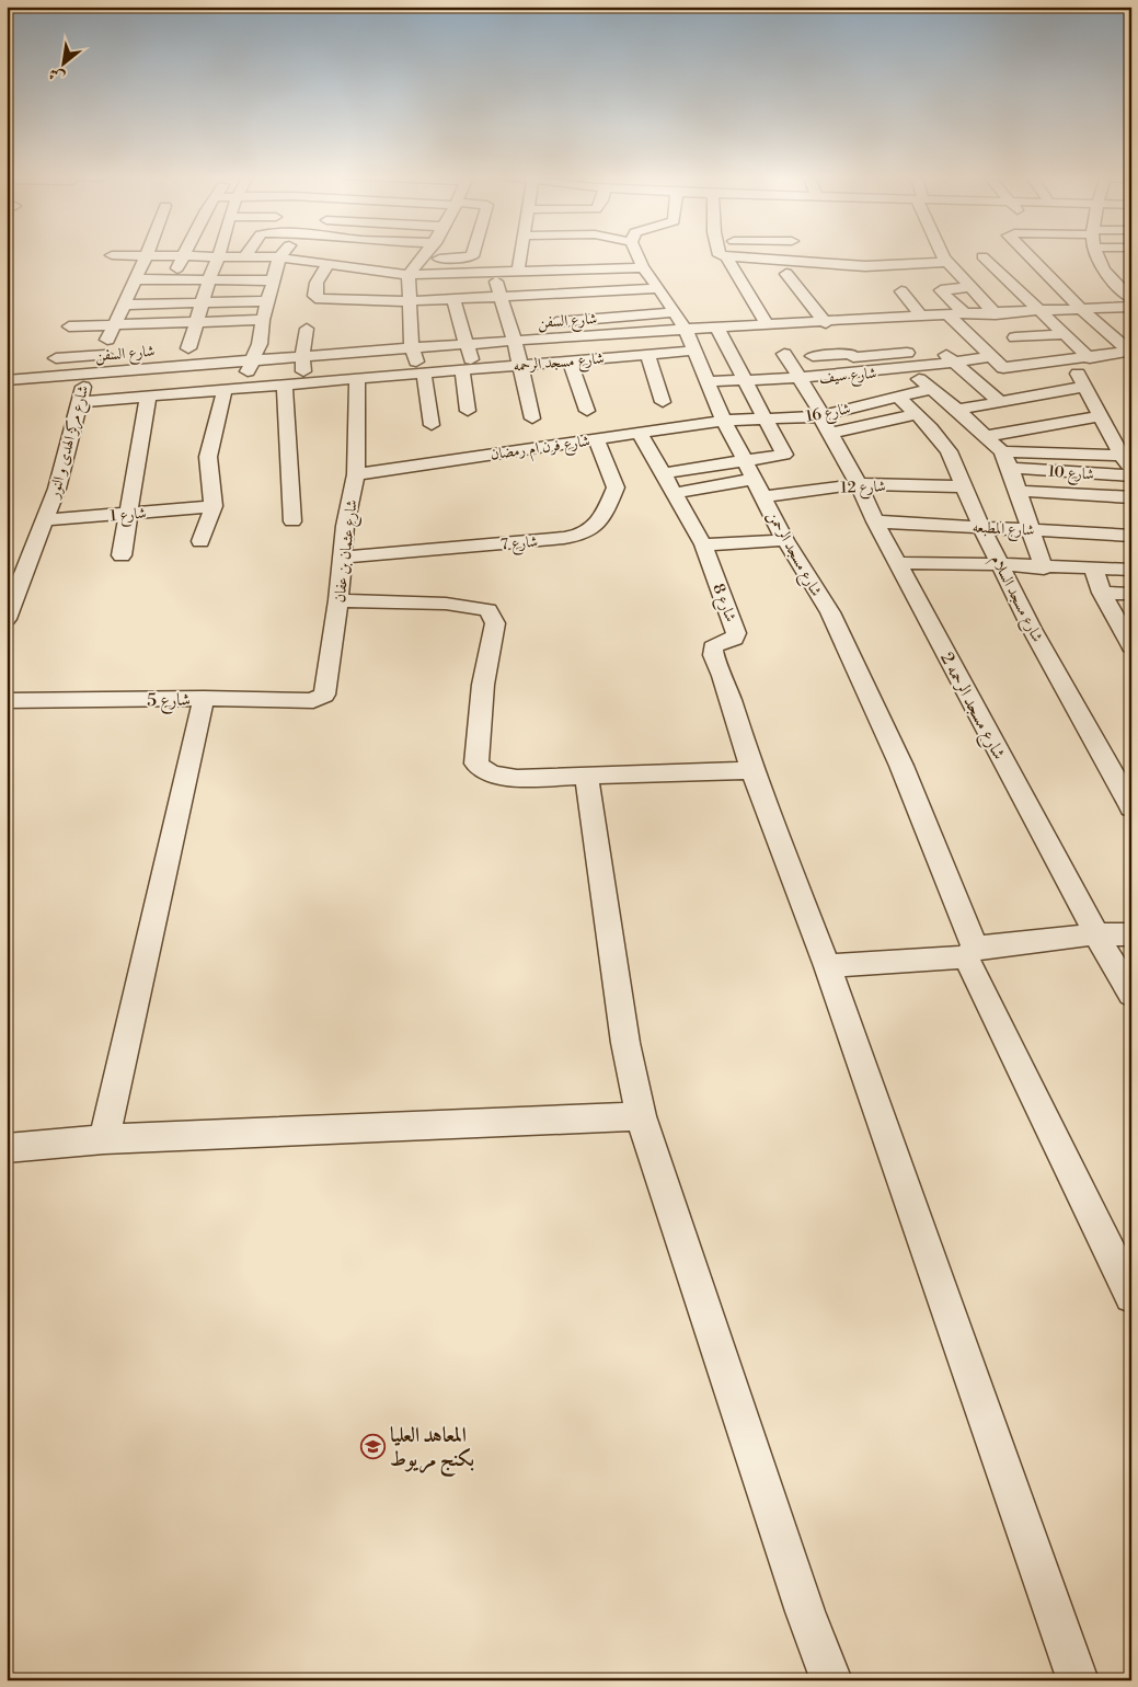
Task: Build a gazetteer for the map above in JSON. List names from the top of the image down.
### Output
{
  "streets": {
    "street": [
      "شارع السفن",
      "شارع مسجد الرحمه",
      "شارع سيف",
      "شارع 16",
      "شارع مركز الهدى و النور",
      "شارع فرن ام رمضان",
      "شارع 10",
      "شارع 12",
      "شارع 1",
      "شارع المطبعه",
      "شارع 7",
      "شارع عثمان بن عفان",
      "شارع مسجد الرحمن",
      "شارع مسجد السلام",
      "شارع 8",
      "شارع 5",
      "شارع مسجد الرحمه 2"
    ]
  },
  "crossings": [
    ["شارع السفن", "شارع مركز الهدى و النور"],
    ["شارع السفن", "شارع مسجد الرحمن"],
    ["شارع السفن", "شارع مسجد السلام"],
    ["شارع مسجد الرحمه", "شارع مركز الهدى و النور"],
    ["شارع مسجد الرحمه", "شارع عثمان بن عفان"],
    ["شارع مسجد الرحمه", "شارع مسجد الرحمن"],
    ["شارع سيف", "شارع مسجد الرحمن"],
    ["شارع سيف", "شارع مسجد السلام"],
    ["شارع 16", "شارع فرن ام رمضان"],
    ["شارع 16", "شارع مسجد الرحمن"],
    ["شارع 16", "شارع مسجد السلام"],
    ["شارع 16", "شارع مسجد الرحمه 2"],
    ["شارع مركز الهدى و النور", "شارع 1"],
    ["شارع فرن ام رمضان", "شارع 7"],
    ["شارع فرن ام رمضان", "شارع عثمان بن عفان"],
    ["شارع فرن ام رمضان", "شارع مسجد الرحمن"],
    ["شارع فرن ام رمضان", "شارع 8"],
    ["شارع 12", "شارع مسجد الرحمن"],
    ["شارع 12", "شارع مسجد السلام"],
    ["شارع 12", "شارع مسجد الرحمه 2"],
    ["شارع المطبعه", "شارع مسجد السلام"],
    ["شارع المطبعه", "شارع مسجد الرحمه 2"],
    ["شارع 7", "شارع عثمان بن عفان"],
    ["شارع عثمان بن عفان", "شارع 5"]
  ],
  "places": {
    "school or university": ["المعاهد العليا بكنج مريوط"]
  },
  "north": "bottom left"
}
